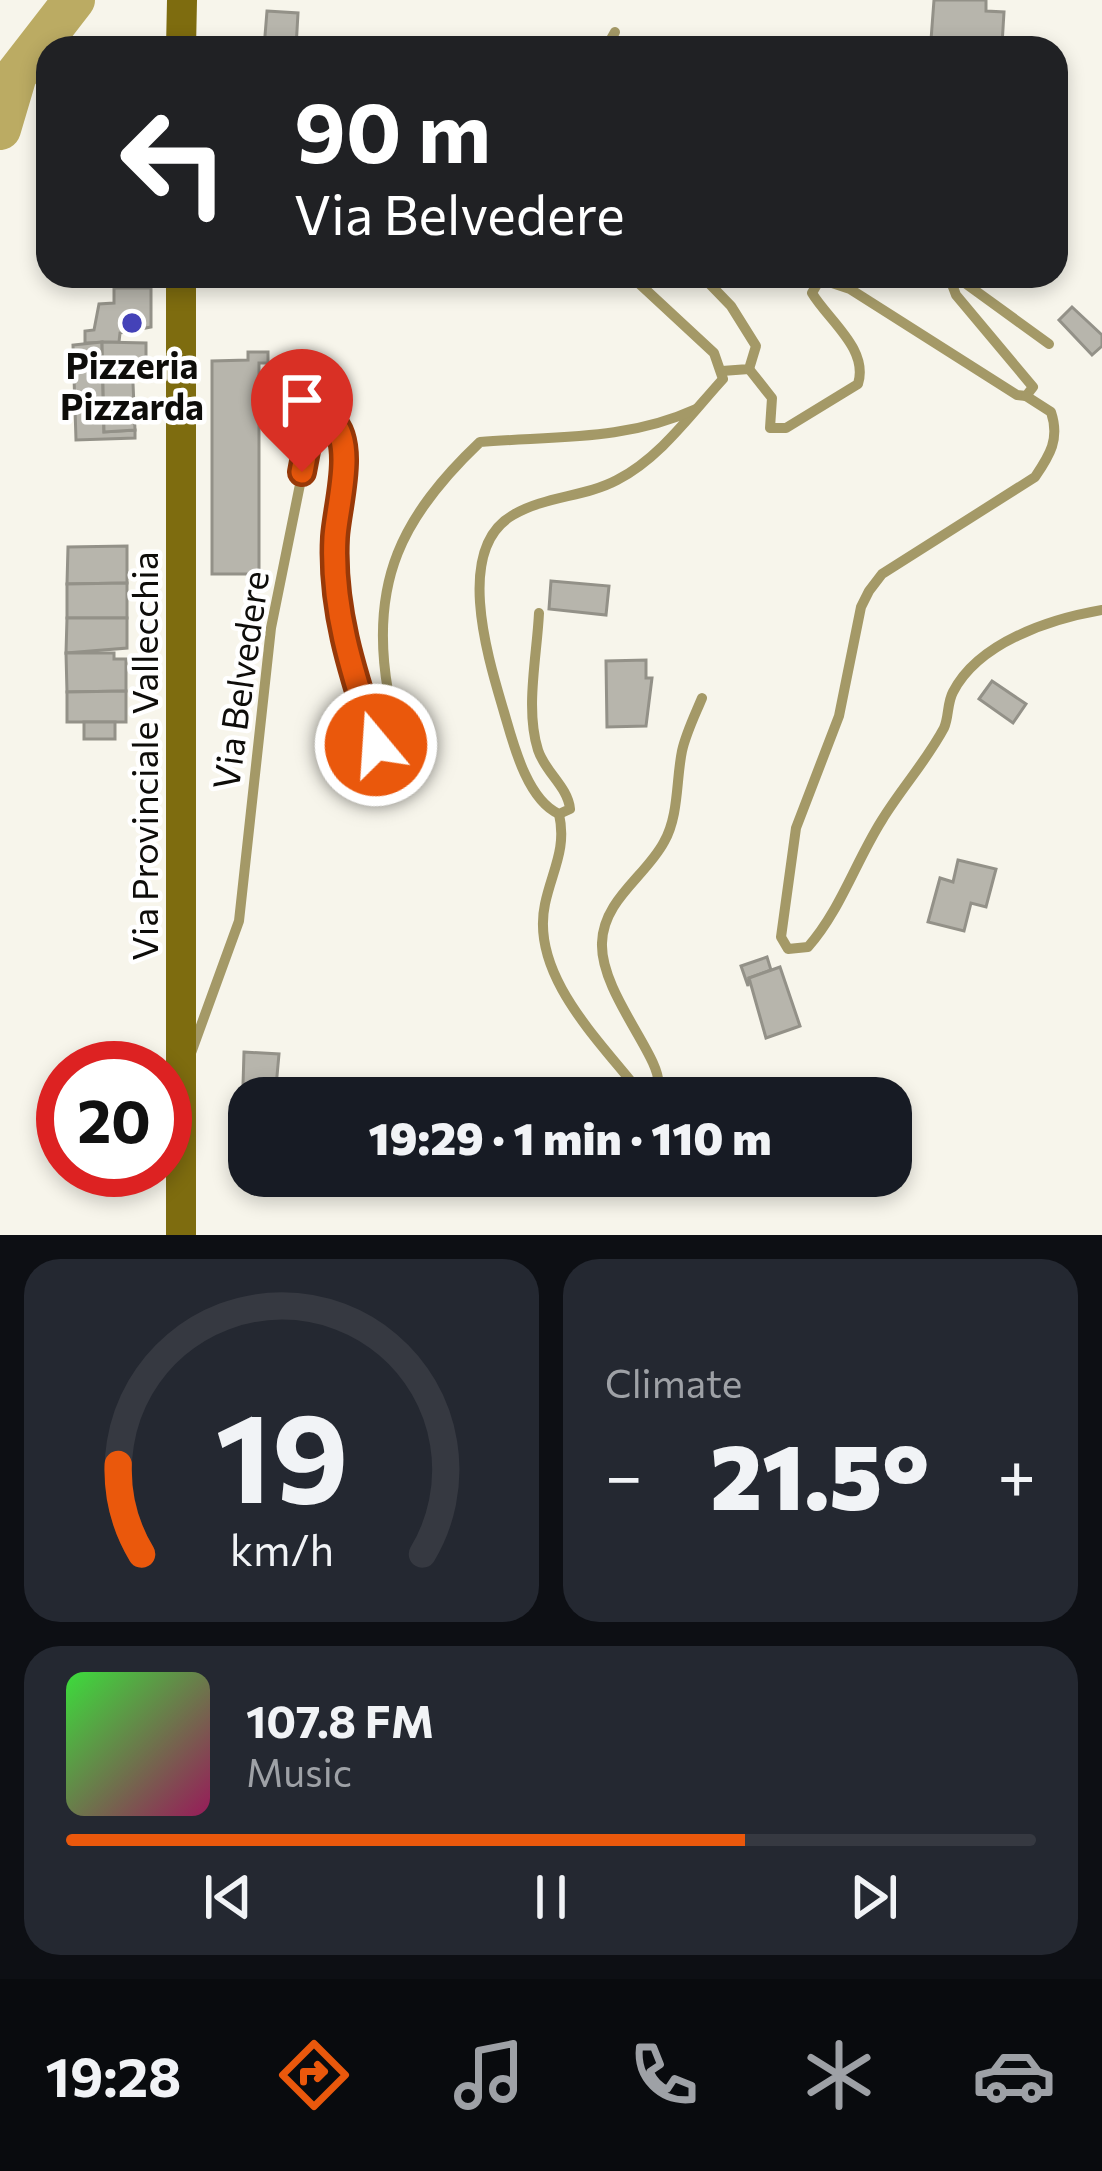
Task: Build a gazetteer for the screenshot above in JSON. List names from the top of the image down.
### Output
{
  "streets": {
    "main road": ["Via Provinciale Vallecchia"],
    "lane": ["Via Belvedere"]
  },
  "places": ["Pizzeria Pizzarda"],
  "page": {
    "turn": ["90 m", "Via Belvedere"],
    "limit": "20",
    "trip": "19:29 · 1 min · 110 m",
    "tile": "Climate",
    "heat": ["−", "21.5°", "+"],
    "song": ["107.8 FM", "Music"],
    "tabs": "19:28",
    "gauge": ["19", "km/h"]
  }
}
